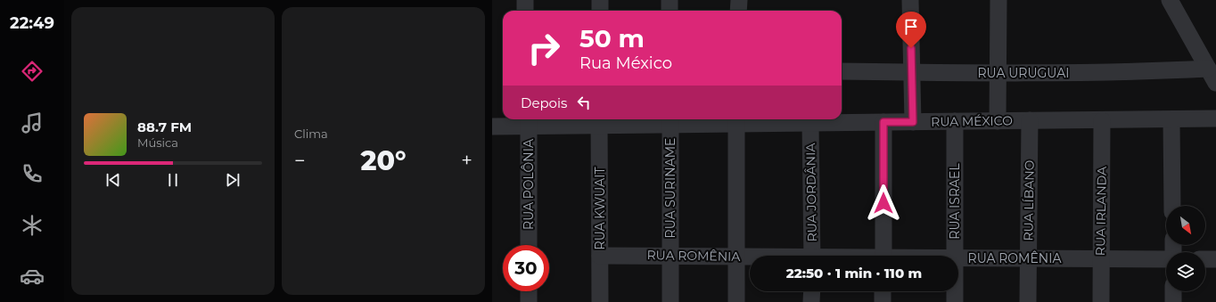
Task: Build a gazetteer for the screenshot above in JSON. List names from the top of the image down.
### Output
{
  "streets": {
    "street": [
      "RUA URUGUAI",
      "RUA MÉXICO",
      "RUA POLÔNIA",
      "RUA SURINAME",
      "RUA JORDÂNIA",
      "RUA LÍBANO",
      "RUA ISRAEL",
      "RUA KWUAIT",
      "RUA IRLANDA",
      "RUA ROMÊNIA"
    ]
  },
  "crossings": [
    ["RUA MÉXICO", "RUA POLÔNIA"],
    ["RUA MÉXICO", "RUA SURINAME"],
    ["RUA MÉXICO", "RUA JORDÂNIA"],
    ["RUA MÉXICO", "RUA LÍBANO"],
    ["RUA MÉXICO", "RUA ISRAEL"],
    ["RUA MÉXICO", "RUA KWUAIT"],
    ["RUA MÉXICO", "RUA IRLANDA"],
    ["RUA SURINAME", "RUA ROMÊNIA"],
    ["RUA LÍBANO", "RUA ROMÊNIA"],
    ["RUA KWUAIT", "RUA ROMÊNIA"],
    ["RUA IRLANDA", "RUA ROMÊNIA"]
  ],
  "north": "bottom right",
  "page": {
    "tabs": "22:49",
    "tile": "Clima",
    "turn": ["50 m", "Rua México"],
    "then": "Depois",
    "song": ["88.7 FM", "Música"],
    "heat": ["−", "20°", "+"],
    "limit": "30",
    "trip": "22:50 · 1 min · 110 m"
  }
}
